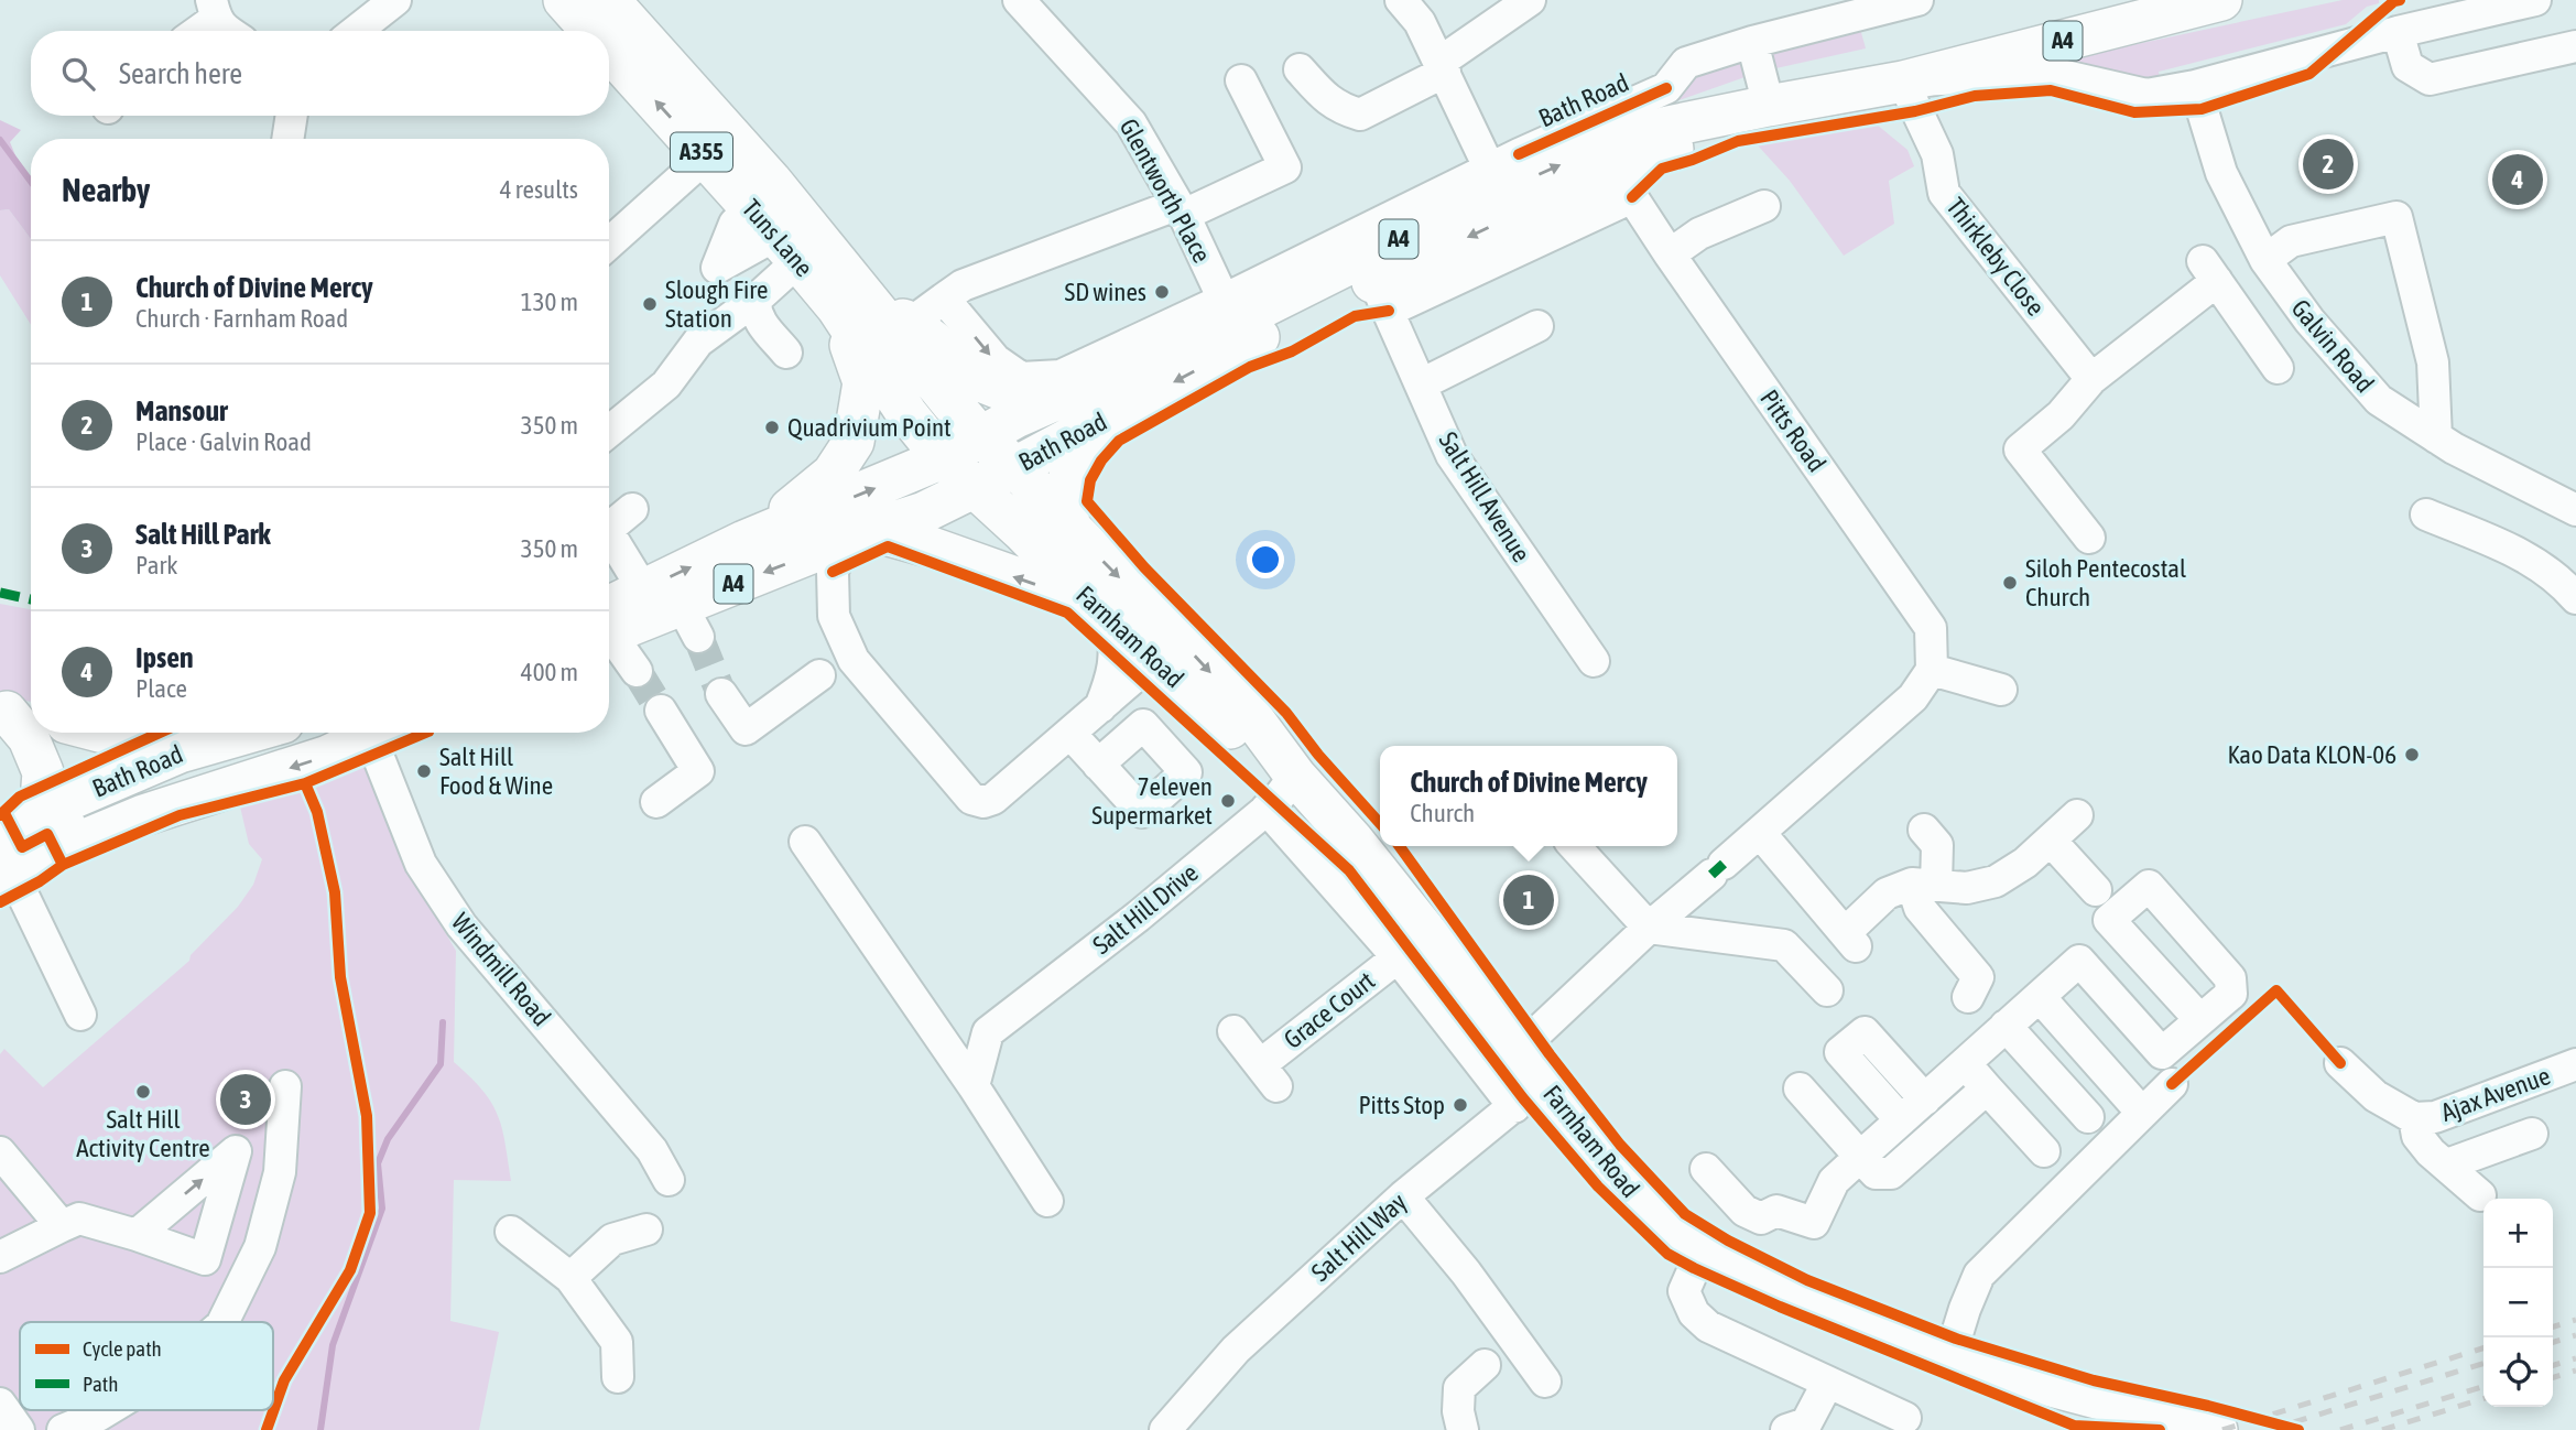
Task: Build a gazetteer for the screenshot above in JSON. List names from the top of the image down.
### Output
{
  "streets": {
    "main road": [
      "A4",
      "Bath Road",
      "A355",
      "Tuns Lane",
      "Farnham Road"
    ],
    "street": [
      "Glentworth Place",
      "Thirkleby Close",
      "Galvin Road",
      "Pitts Road",
      "Salt Hill Avenue",
      "Salt Hill Drive",
      "Windmill Road",
      "Grace Court",
      "Ajax Avenue",
      "Salt Hill Way"
    ]
  },
  "crossings": [
    ["Bath Road", "Glentworth Place"],
    ["Bath Road", "Tuns Lane"],
    ["Bath Road", "Thirkleby Close"],
    ["Bath Road", "Pitts Road"],
    ["Bath Road", "Salt Hill Avenue"],
    ["Bath Road", "Farnham Road"],
    ["Tuns Lane", "Farnham Road"],
    ["Farnham Road", "Salt Hill Drive"],
    ["Farnham Road", "Salt Hill Way"]
  ],
  "places": [
    "SD wines",
    "Slough Fire Station",
    "Quadrivium Point",
    "Siloh Pentecostal Church",
    "Kao Data KLON-06",
    "Salt Hill Food & Wine",
    "7eleven Supermarket",
    "Salt Hill Activity Centre",
    "Pitts Stop"
  ],
  "legend": ["Cycle path", "Path"],
  "page": {
    "search": "Search here",
    "pins": [
      "2",
      "4",
      "1",
      "3"
    ],
    "heading": ["Nearby", "4 results"],
    "list": [
      {
        "mark": "1",
        "name": "Church of Divine Mercy",
        "note": "Church · Farnham Road",
        "value": "130 m"
      },
      {
        "mark": "2",
        "name": "Mansour",
        "note": "Place · Galvin Road",
        "value": "350 m"
      },
      {
        "mark": "3",
        "name": "Salt Hill Park",
        "note": "Park",
        "value": "350 m"
      },
      {
        "mark": "4",
        "name": "Ipsen",
        "note": "Place",
        "value": "400 m"
      }
    ],
    "popup": ["Church of Divine Mercy", "Church"],
    "map_buttons": ["+", "−"]
  }
}
